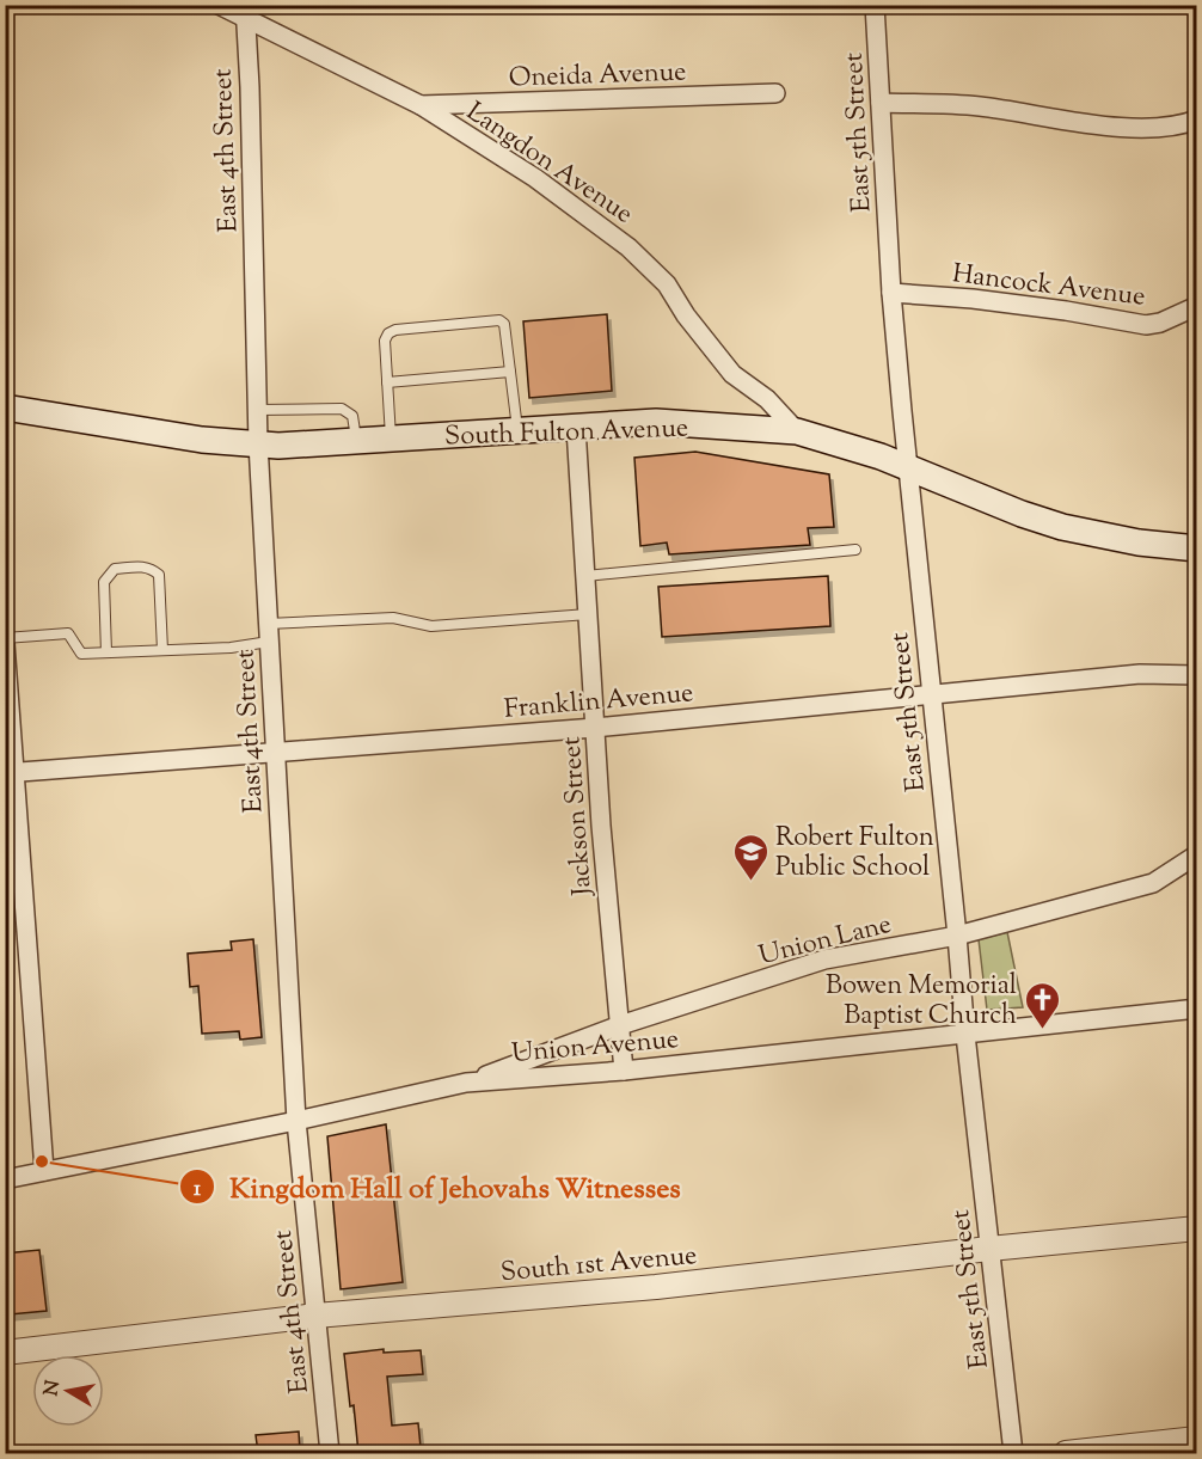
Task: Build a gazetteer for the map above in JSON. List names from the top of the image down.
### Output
{
  "streets": {
    "main road": ["South Fulton Avenue"],
    "street": [
      "Oneida Avenue",
      "East 5th Street",
      "East 4th Street",
      "Langdon Avenue",
      "Hancock Avenue",
      "Franklin Avenue",
      "Jackson Street",
      "Union Lane",
      "Union Avenue",
      "South 1st Avenue"
    ]
  },
  "crossings": [
    ["Oneida Avenue", "Langdon Avenue"],
    ["East 5th Street", "Hancock Avenue"],
    ["East 5th Street", "South Fulton Avenue"],
    ["East 5th Street", "Franklin Avenue"],
    ["East 5th Street", "Union Lane"],
    ["East 5th Street", "Union Avenue"],
    ["East 5th Street", "South 1st Avenue"],
    ["East 4th Street", "Langdon Avenue"],
    ["East 4th Street", "South Fulton Avenue"],
    ["East 4th Street", "Franklin Avenue"],
    ["East 4th Street", "Union Avenue"],
    ["East 4th Street", "South 1st Avenue"],
    ["Langdon Avenue", "South Fulton Avenue"],
    ["South Fulton Avenue", "Jackson Street"],
    ["Franklin Avenue", "Jackson Street"],
    ["Jackson Street", "Union Lane"],
    ["Jackson Street", "Union Avenue"],
    ["Union Lane", "Union Avenue"]
  ],
  "places": {
    "school or university": ["Robert Fulton Public School"],
    "church": ["Bowen Memorial Baptist Church"],
    "other": ["Kingdom Hall of Jehovahs Witnesses"]
  },
  "north": "left"
}
